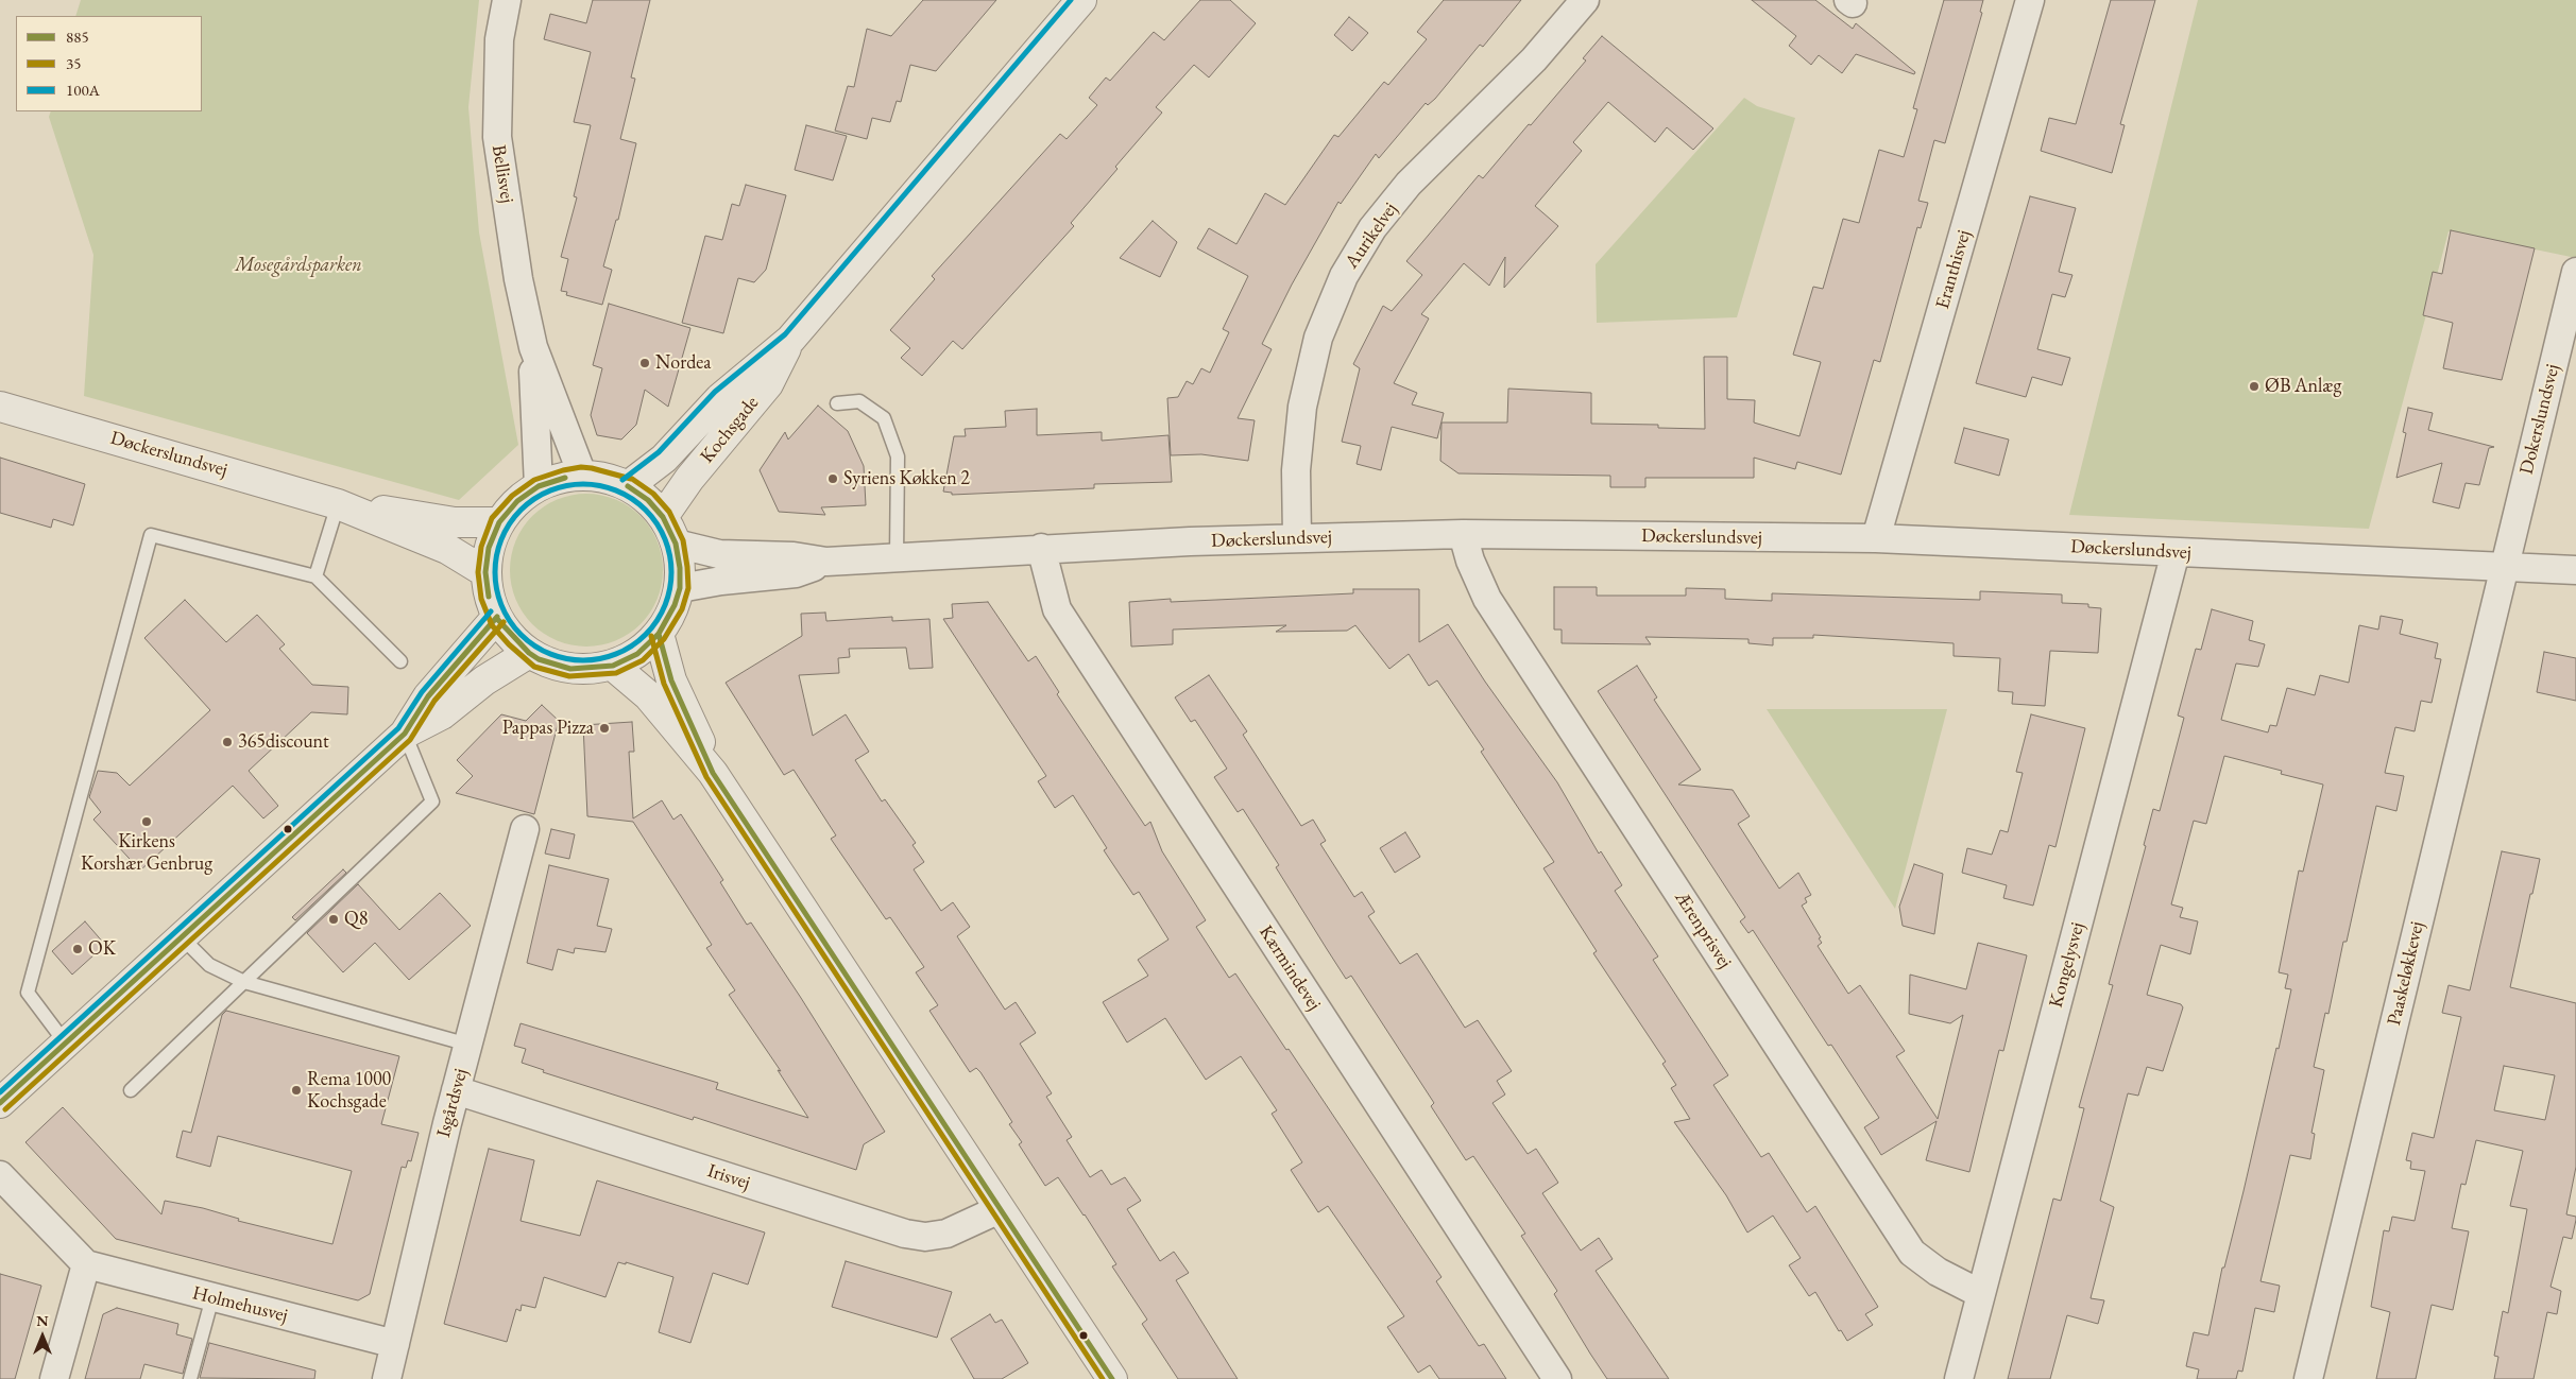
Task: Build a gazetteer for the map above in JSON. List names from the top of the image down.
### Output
{
  "streets": {
    "street": [
      "Bellisvej",
      "Aurikelvej",
      "Eranthisvej",
      "Dokerslundsvej",
      "Kochsgade",
      "Døckerslundsvej",
      "Ærenprisvej",
      "Kongelysvej",
      "Kærmindevej",
      "Paaskeløkkevej",
      "Isgårdsvej",
      "Irisvej",
      "Holmehusvej"
    ]
  },
  "crossings": [
    ["Aurikelvej", "Døckerslundsvej"],
    ["Eranthisvej", "Døckerslundsvej"],
    ["Dokerslundsvej", "Døckerslundsvej"],
    ["Dokerslundsvej", "Paaskeløkkevej"],
    ["Døckerslundsvej", "Ærenprisvej"],
    ["Døckerslundsvej", "Kongelysvej"],
    ["Døckerslundsvej", "Kærmindevej"],
    ["Døckerslundsvej", "Paaskeløkkevej"],
    ["Ærenprisvej", "Kongelysvej"],
    ["Isgårdsvej", "Irisvej"],
    ["Isgårdsvej", "Holmehusvej"]
  ],
  "parks": ["Mosegårdsparken"],
  "places": [
    "Nordea",
    "ØB Anlæg",
    "Syriens Køkken 2",
    "Pappas Pizza",
    "365discount",
    "Kirkens Korshær Genbrug",
    "Q8",
    "OK",
    "Rema 1000 Kochsgade"
  ],
  "lines": ["transit line 100A", "transit line 35", "transit line 885"],
  "legend": ["885", "35", "100A"],
  "north": "top"
}
